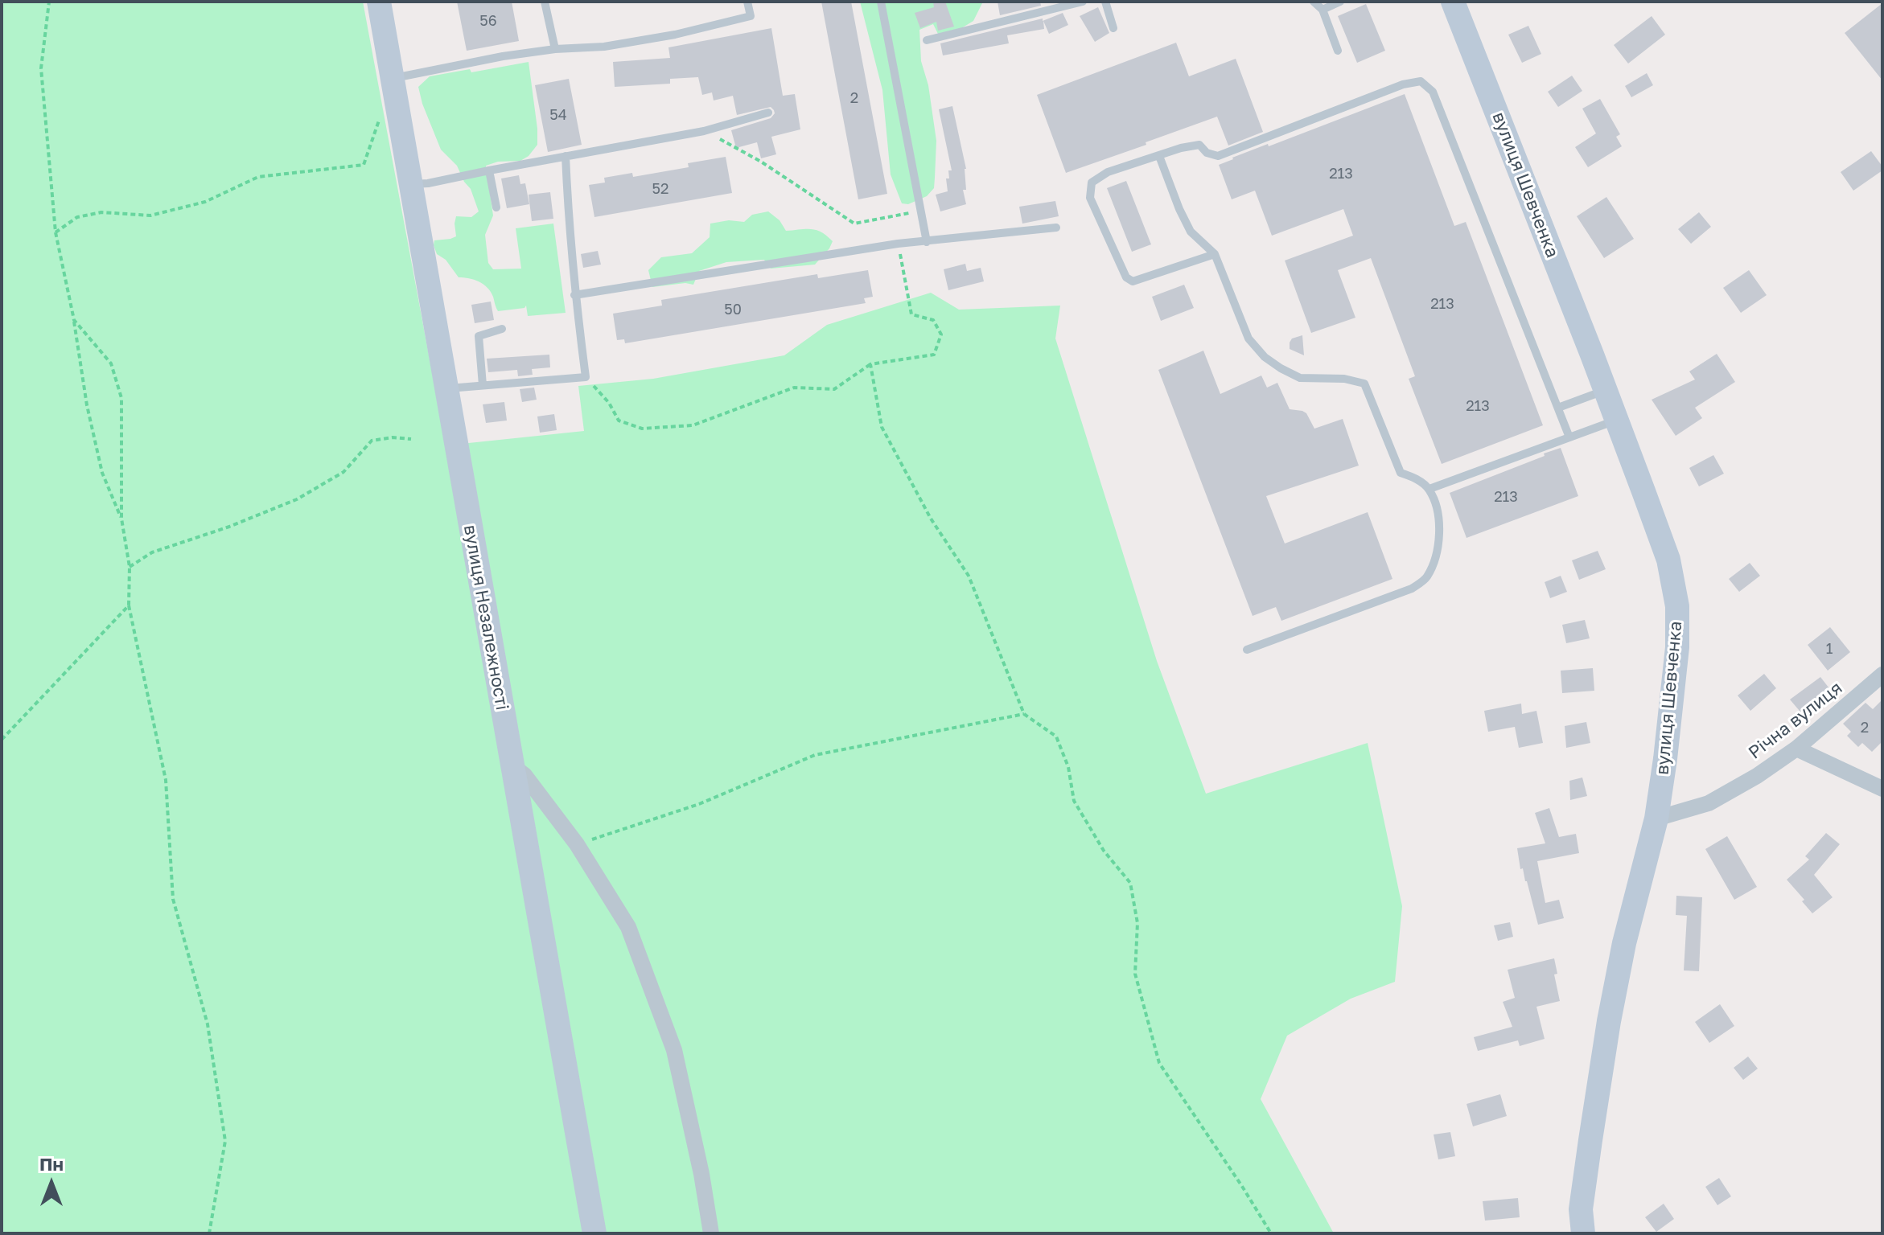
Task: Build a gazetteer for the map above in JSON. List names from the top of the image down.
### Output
{
  "streets": {
    "street": ["вулиця Шевченка", "вулиця Незалежності", "Річна вулиця"]
  },
  "crossings": [
    ["вулиця Шевченка", "Річна вулиця"]
  ],
  "house_numbers": [
    "56",
    "2",
    "54",
    "213",
    "52",
    "213",
    "50",
    "213",
    "213",
    "1",
    "2"
  ],
  "north": "top"
}
